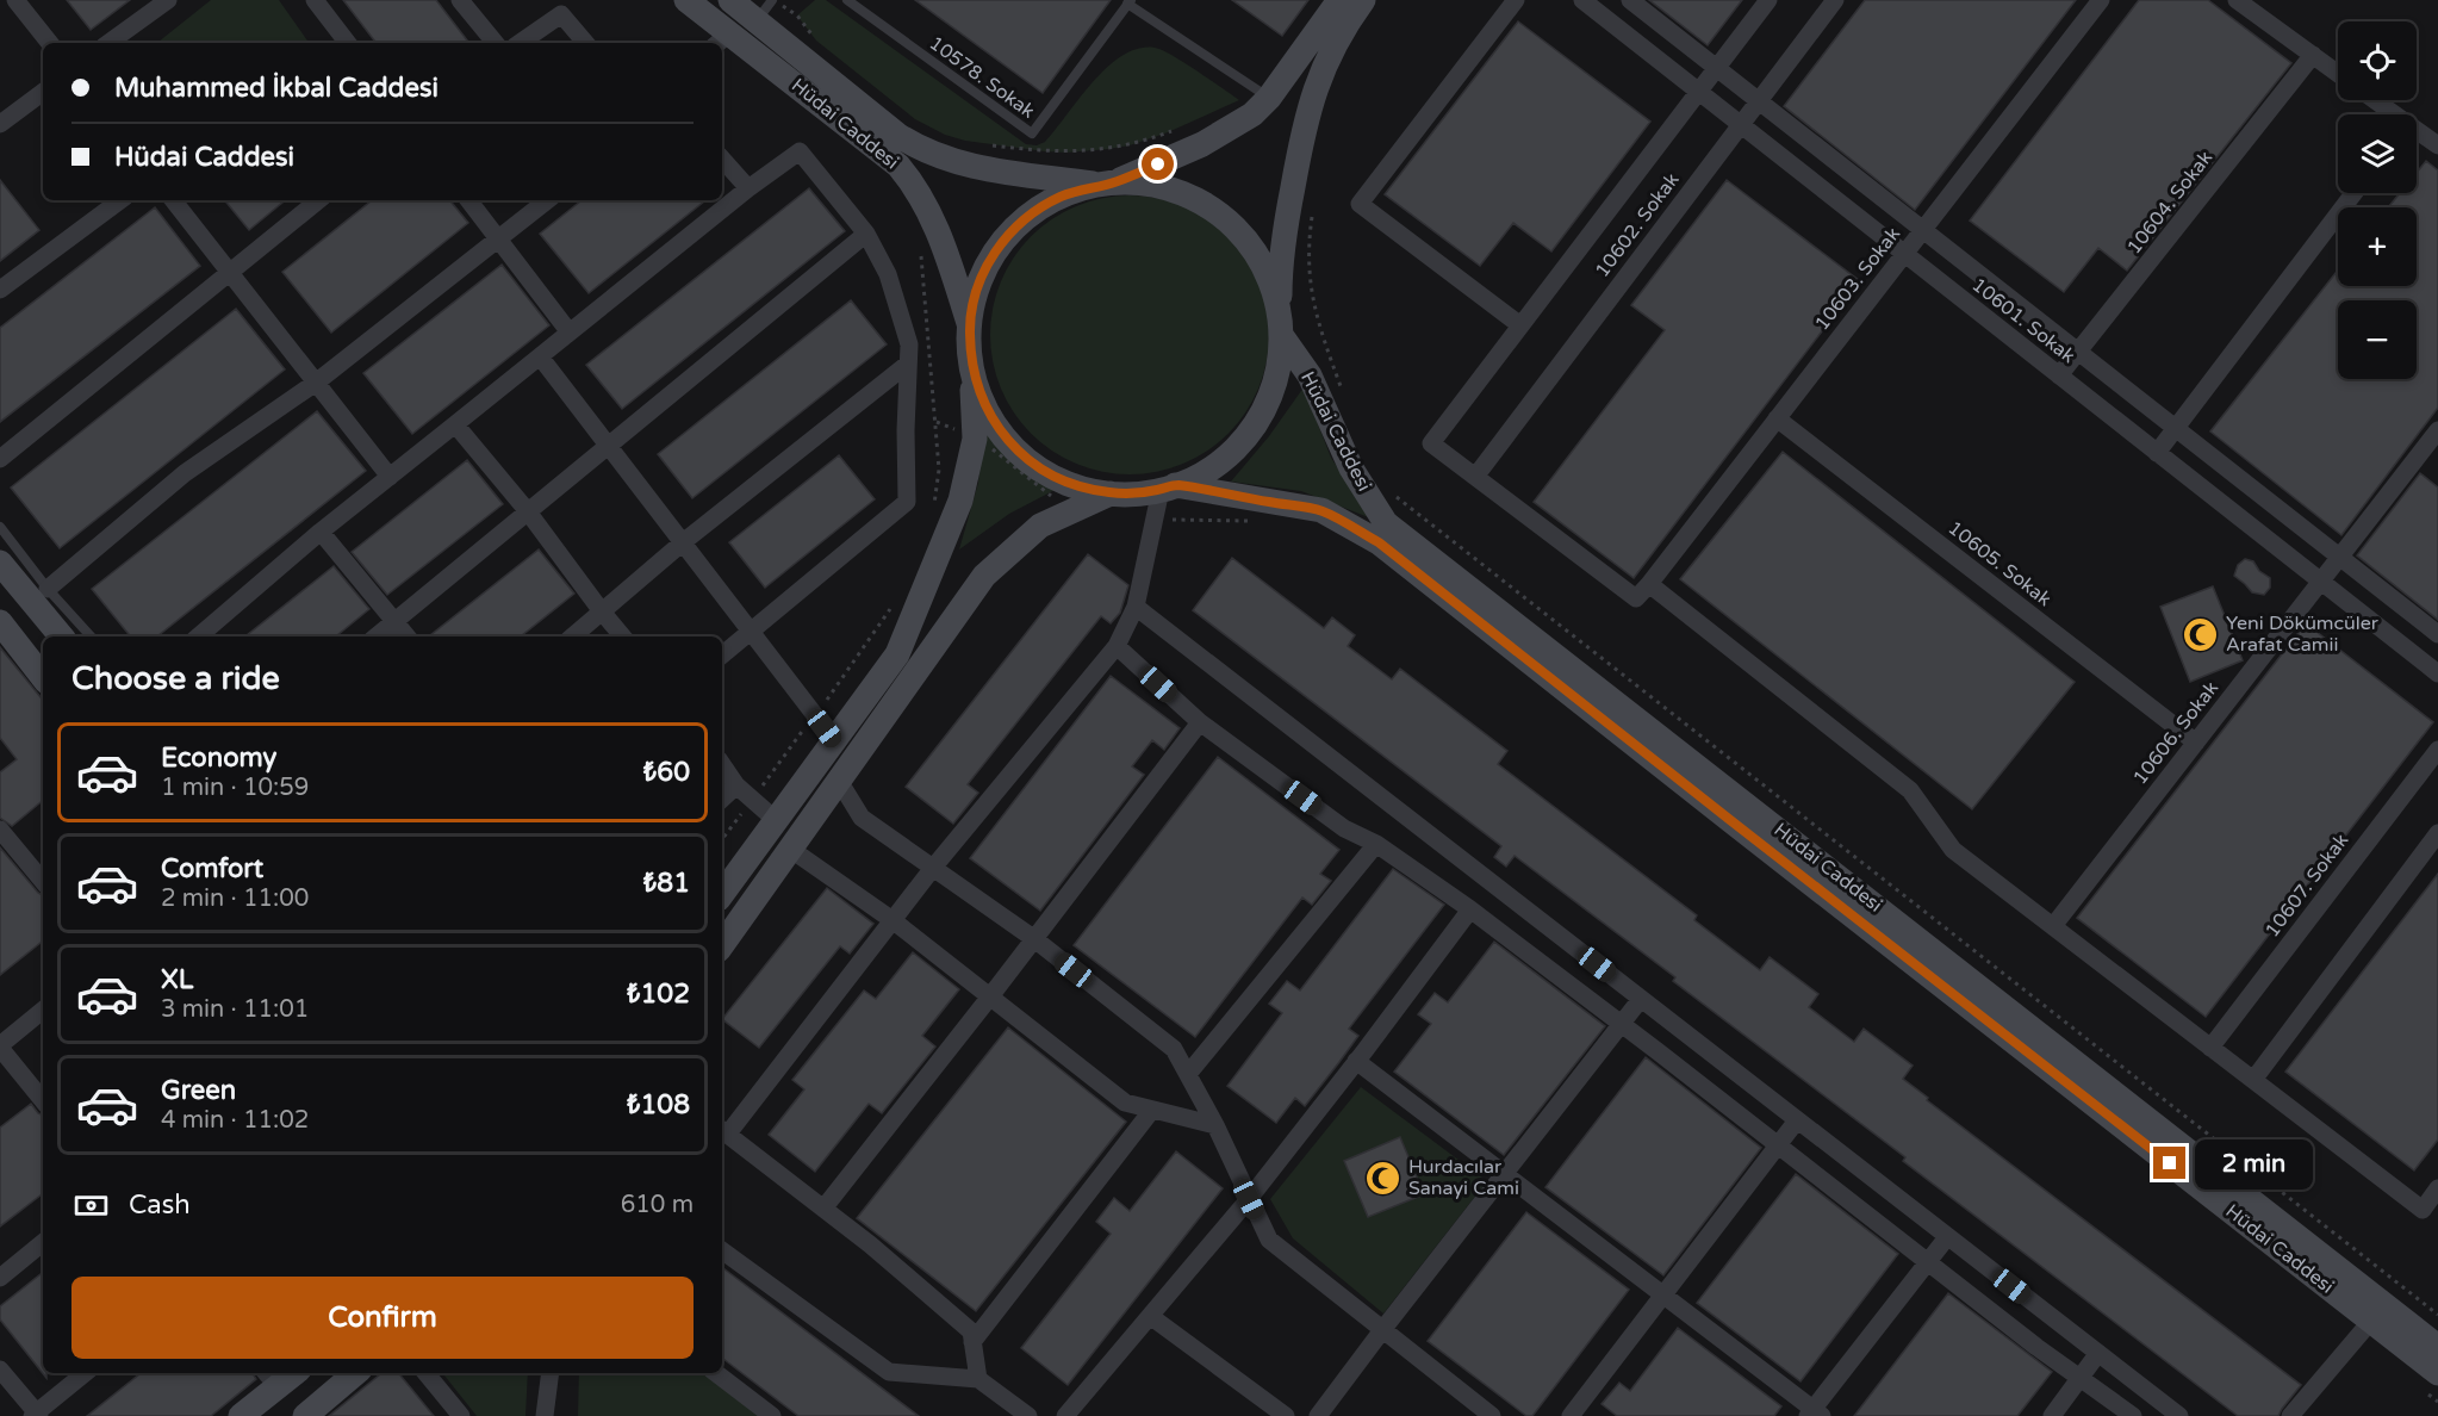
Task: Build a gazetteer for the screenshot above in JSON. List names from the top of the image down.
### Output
{
  "streets": {
    "street": [
      "Hüdai Caddesi",
      "10604. Sokak",
      "10602. Sokak",
      "10603. Sokak",
      "10601. Sokak",
      "10605. Sokak",
      "10606. Sokak",
      "10607. Sokak"
    ],
    "lane": ["10578. Sokak"]
  },
  "crossings": [
    ["10604. Sokak", "10601. Sokak"],
    ["10602. Sokak", "10601. Sokak"],
    ["10603. Sokak", "10601. Sokak"],
    ["10603. Sokak", "10605. Sokak"],
    ["10601. Sokak", "10606. Sokak"],
    ["10605. Sokak", "10606. Sokak"]
  ],
  "places": {
    "mosque": ["Yeni Dökümcüler Arafat Camii", "Hurdacılar Sanayi Cami"]
  },
  "page": {
    "map_buttons": ["+", "−"],
    "banner": ["Muhammed İkbal Caddesi", "Hüdai Caddesi"],
    "heading": "Choose a ride",
    "list": [
      {
        "name": "Economy",
        "note": "1 min · 10:59",
        "value": "₺60"
      },
      {
        "name": "Comfort",
        "note": "2 min · 11:00",
        "value": "₺81"
      },
      {
        "name": "XL",
        "note": "3 min · 11:01",
        "value": "₺102"
      },
      {
        "name": "Green",
        "note": "4 min · 11:02",
        "value": "₺108"
      }
    ],
    "bubble": "2 min",
    "pay": ["Cash", "610 m"],
    "buttons": "Confirm"
  }
}
